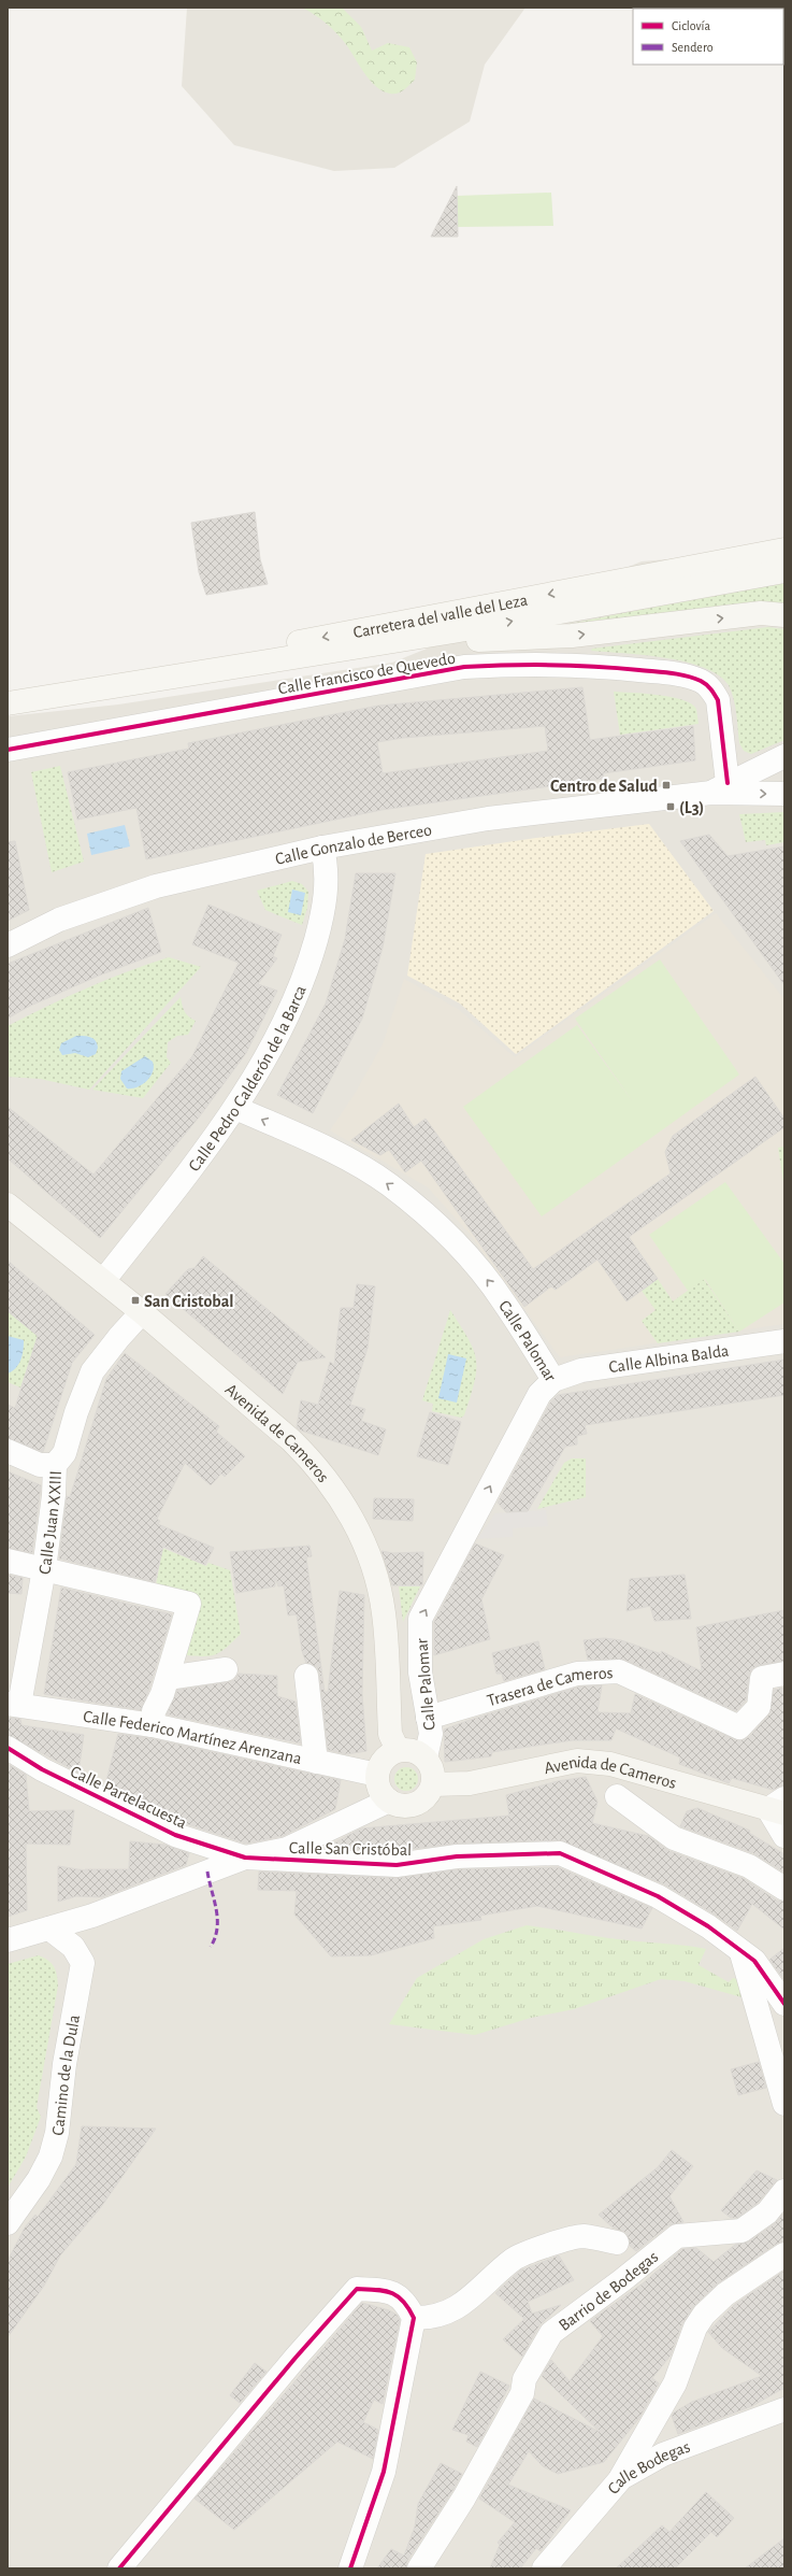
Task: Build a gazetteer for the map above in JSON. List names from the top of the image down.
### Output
{
  "streets": {
    "main road": ["Carretera del valle del Leza", "Avenida de Cameros"],
    "street": [
      "Calle Francisco de Quevedo",
      "Calle Gonzalo de Berceo",
      "Calle Pedro Calderón de la Barca",
      "Calle Palomar",
      "Calle Albina Balda",
      "Calle Juan XXIII",
      "Trasera de Cameros",
      "Calle Federico Martínez Arenzana",
      "Calle Partelacuesta",
      "Calle San Cristóbal",
      "Camino de la Dula",
      "Barrio de Bodegas",
      "Calle Bodegas"
    ]
  },
  "crossings": [
    ["Calle Francisco de Quevedo", "Calle Gonzalo de Berceo"],
    ["Calle Gonzalo de Berceo", "Calle Pedro Calderón de la Barca"],
    ["Calle Pedro Calderón de la Barca", "Calle Palomar"],
    ["Calle Pedro Calderón de la Barca", "Avenida de Cameros"],
    ["Calle Palomar", "Calle Albina Balda"],
    ["Calle Palomar", "Avenida de Cameros"],
    ["Calle Palomar", "Trasera de Cameros"],
    ["Calle Palomar", "Calle Federico Martínez Arenzana"],
    ["Avenida de Cameros", "Calle Juan XXIII"],
    ["Avenida de Cameros", "Calle Federico Martínez Arenzana"],
    ["Calle Juan XXIII", "Calle Federico Martínez Arenzana"],
    ["Calle Partelacuesta", "Calle San Cristóbal"]
  ],
  "places": {
    "transit": ["Centro de Salud", "(L3)", "San Cristobal"]
  },
  "legend": ["Ciclovía", "Sendero"]
}
